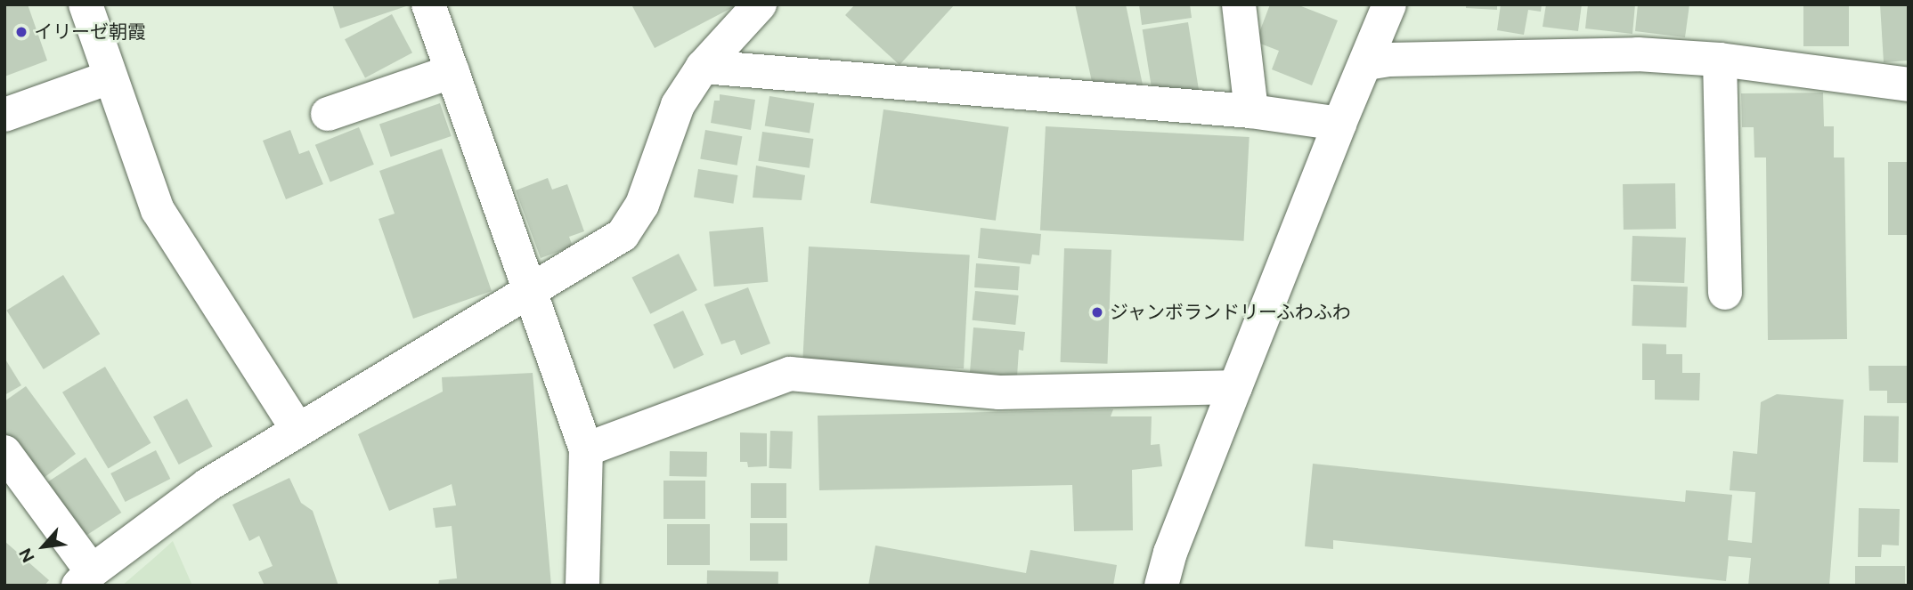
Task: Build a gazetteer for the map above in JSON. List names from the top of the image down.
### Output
{
  "places": ["イリーゼ朝霞", "ジャンボランドリーふわふわ"],
  "north": "bottom left"
}
